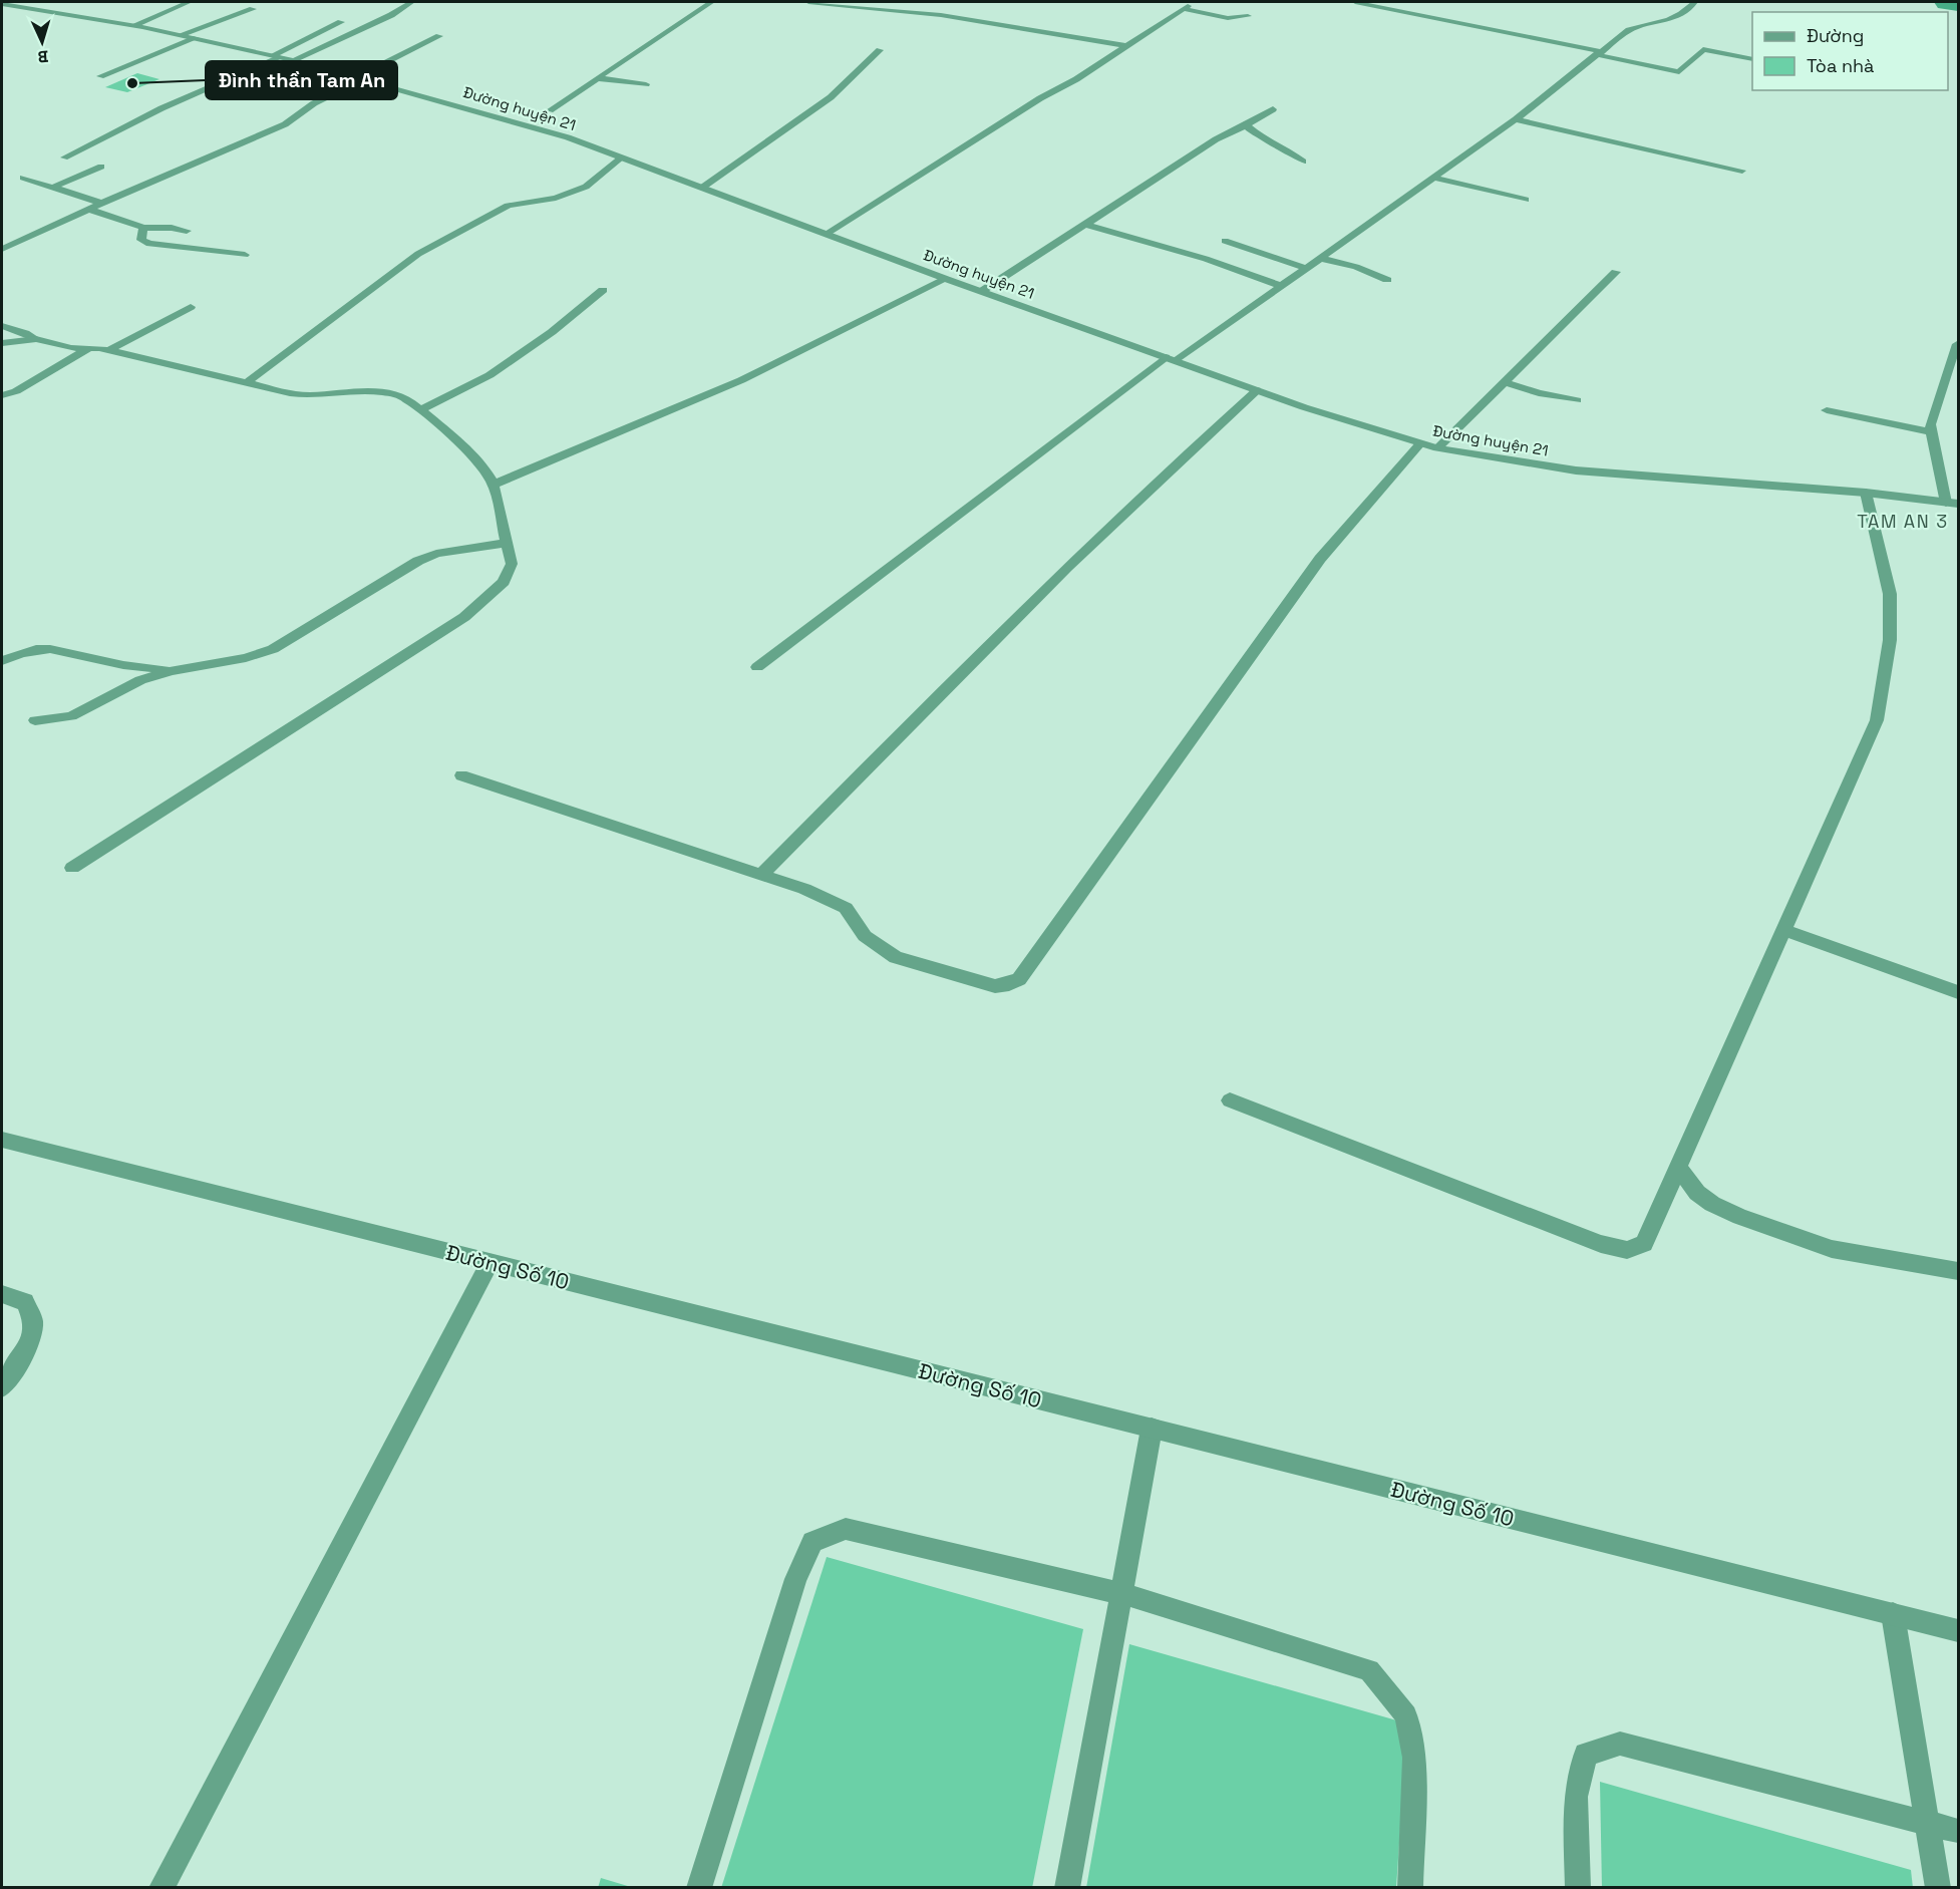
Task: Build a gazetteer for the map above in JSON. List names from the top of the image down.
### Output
{
  "streets": {
    "street": ["Đường huyện 21", "Đường Số 10"]
  },
  "districts": ["TAM AN 3"],
  "places": ["Đình thần Tam An"],
  "legend": ["Đường", "Tòa nhà"],
  "north": "bottom"
}
